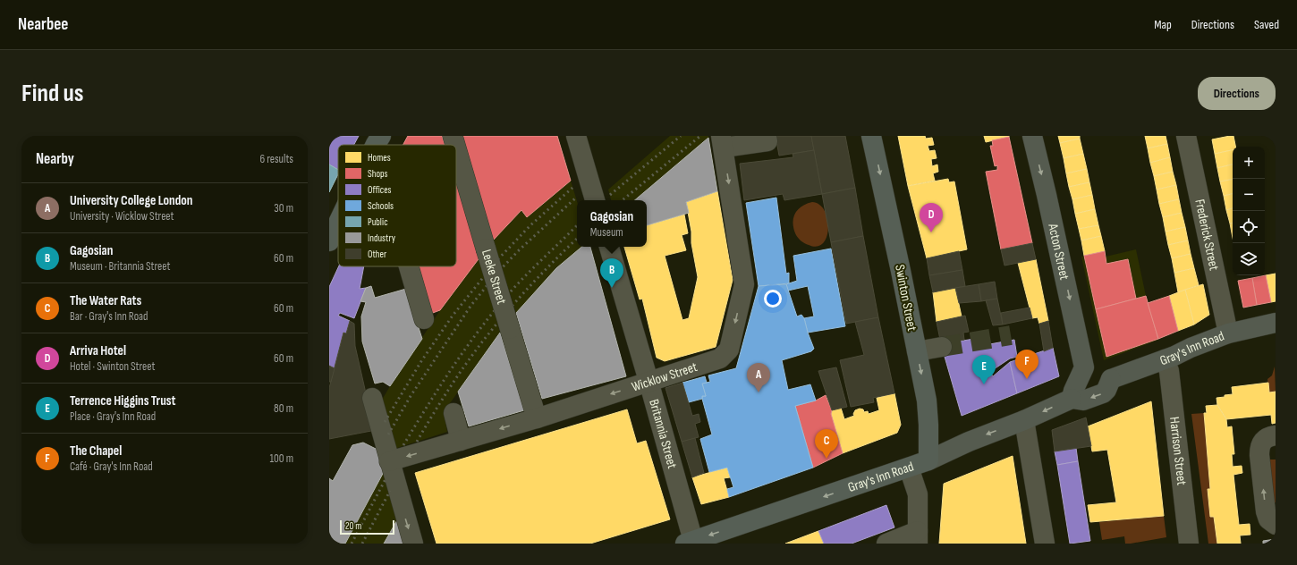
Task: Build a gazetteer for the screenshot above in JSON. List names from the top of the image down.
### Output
{
  "streets": {
    "highway": ["Swinton Street", "Gray's Inn Road"],
    "main road": ["Acton Street"],
    "street": [
      "Frederick Street",
      "Leeke Street",
      "Wicklow Street",
      "Britannia Street",
      "Harrison Street"
    ]
  },
  "crossings": [
    ["Frederick Street", "Gray's Inn Road"],
    ["Leeke Street", "Wicklow Street"],
    ["Swinton Street", "Gray's Inn Road"],
    ["Gray's Inn Road", "Britannia Street"],
    ["Gray's Inn Road", "Harrison Street"],
    ["Wicklow Street", "Britannia Street"]
  ],
  "one_way": [
    "Acton Street",
    "Swinton Street",
    "Gray's Inn Road",
    "Wicklow Street"
  ],
  "legend": [
    "Homes",
    "Shops",
    "Offices",
    "Schools",
    "Public",
    "Industry",
    "Other"
  ],
  "scale_bar": "20 m",
  "page": {
    "header": "Nearbee",
    "nav": ["Map", "Directions", "Saved"],
    "buttons": "Directions",
    "title": "Find us",
    "heading": ["Nearby", "6 results"],
    "map_buttons": ["+", "−"],
    "list": [
      {
        "mark": "A",
        "name": "University College London",
        "note": "University · Wicklow Street",
        "value": "30 m"
      },
      {
        "mark": "B",
        "name": "Gagosian",
        "note": "Museum · Britannia Street",
        "value": "60 m"
      },
      {
        "mark": "C",
        "name": "The Water Rats",
        "note": "Bar · Gray's Inn Road",
        "value": "60 m"
      },
      {
        "mark": "D",
        "name": "Arriva Hotel",
        "note": "Hotel · Swinton Street",
        "value": "60 m"
      },
      {
        "mark": "E",
        "name": "Terrence Higgins Trust",
        "note": "Place · Gray's Inn Road",
        "value": "80 m"
      },
      {
        "mark": "F",
        "name": "The Chapel",
        "note": "Café · Gray's Inn Road",
        "value": "100 m"
      }
    ],
    "popup": ["Gagosian", "Museum"],
    "pins": [
      "D",
      "B",
      "F",
      "E",
      "A",
      "C"
    ],
    "scale": "20 m"
  }
}
